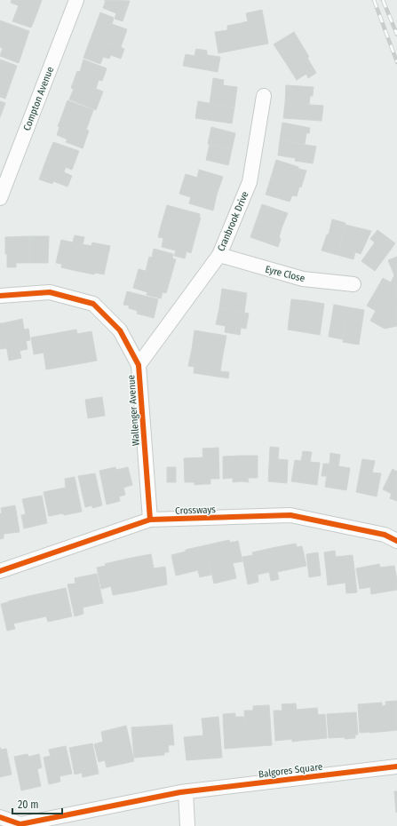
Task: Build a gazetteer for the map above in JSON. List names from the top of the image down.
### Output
{
  "streets": {
    "street": [
      "Compton Avenue",
      "Cranbrook Drive",
      "Eyre Close",
      "Wallenger Avenue",
      "Crossways",
      "Balgores Square"
    ]
  },
  "crossings": [
    ["Cranbrook Drive", "Eyre Close"],
    ["Cranbrook Drive", "Wallenger Avenue"],
    ["Wallenger Avenue", "Crossways"]
  ],
  "scale_bar": "20 m"
}
